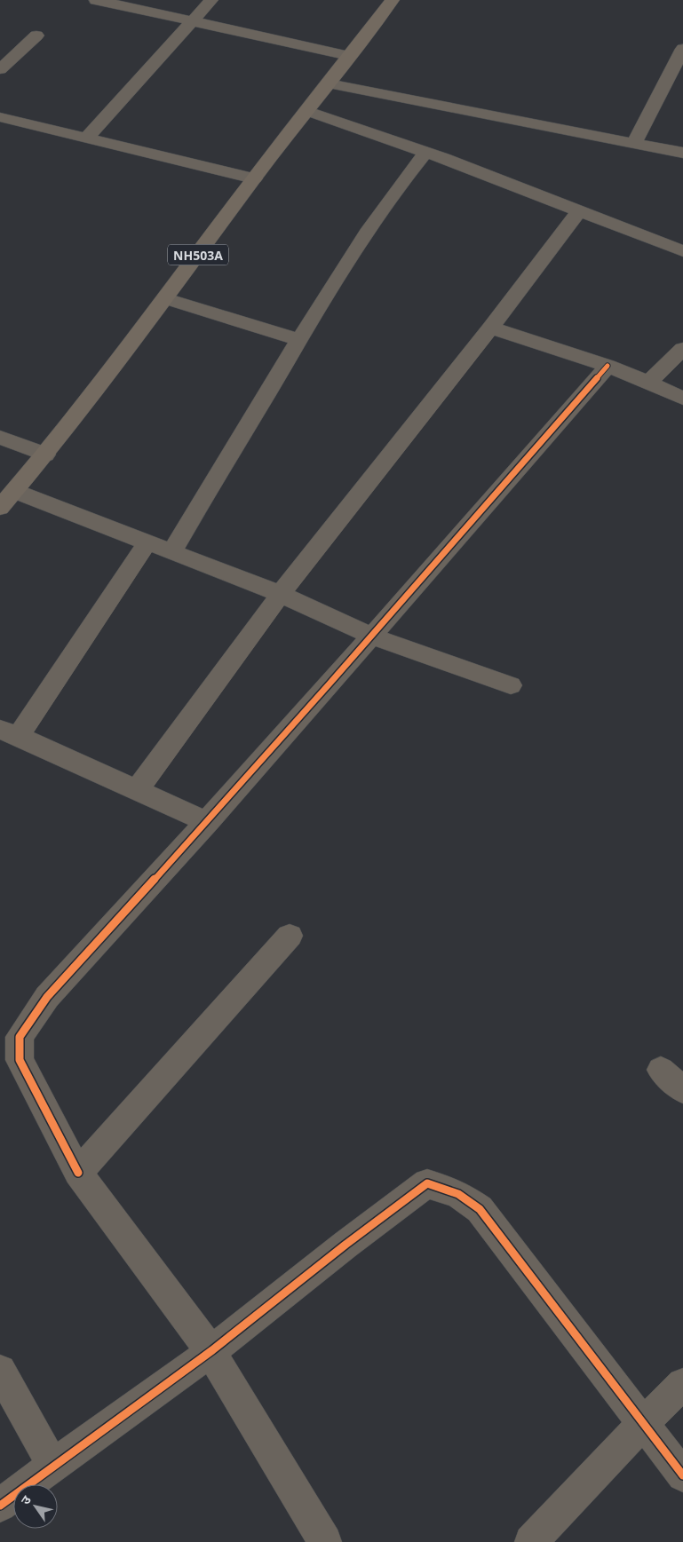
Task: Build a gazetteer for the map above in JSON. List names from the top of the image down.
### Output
{
  "streets": {
    "highway": ["NH503A"]
  },
  "north": "top left"
}
